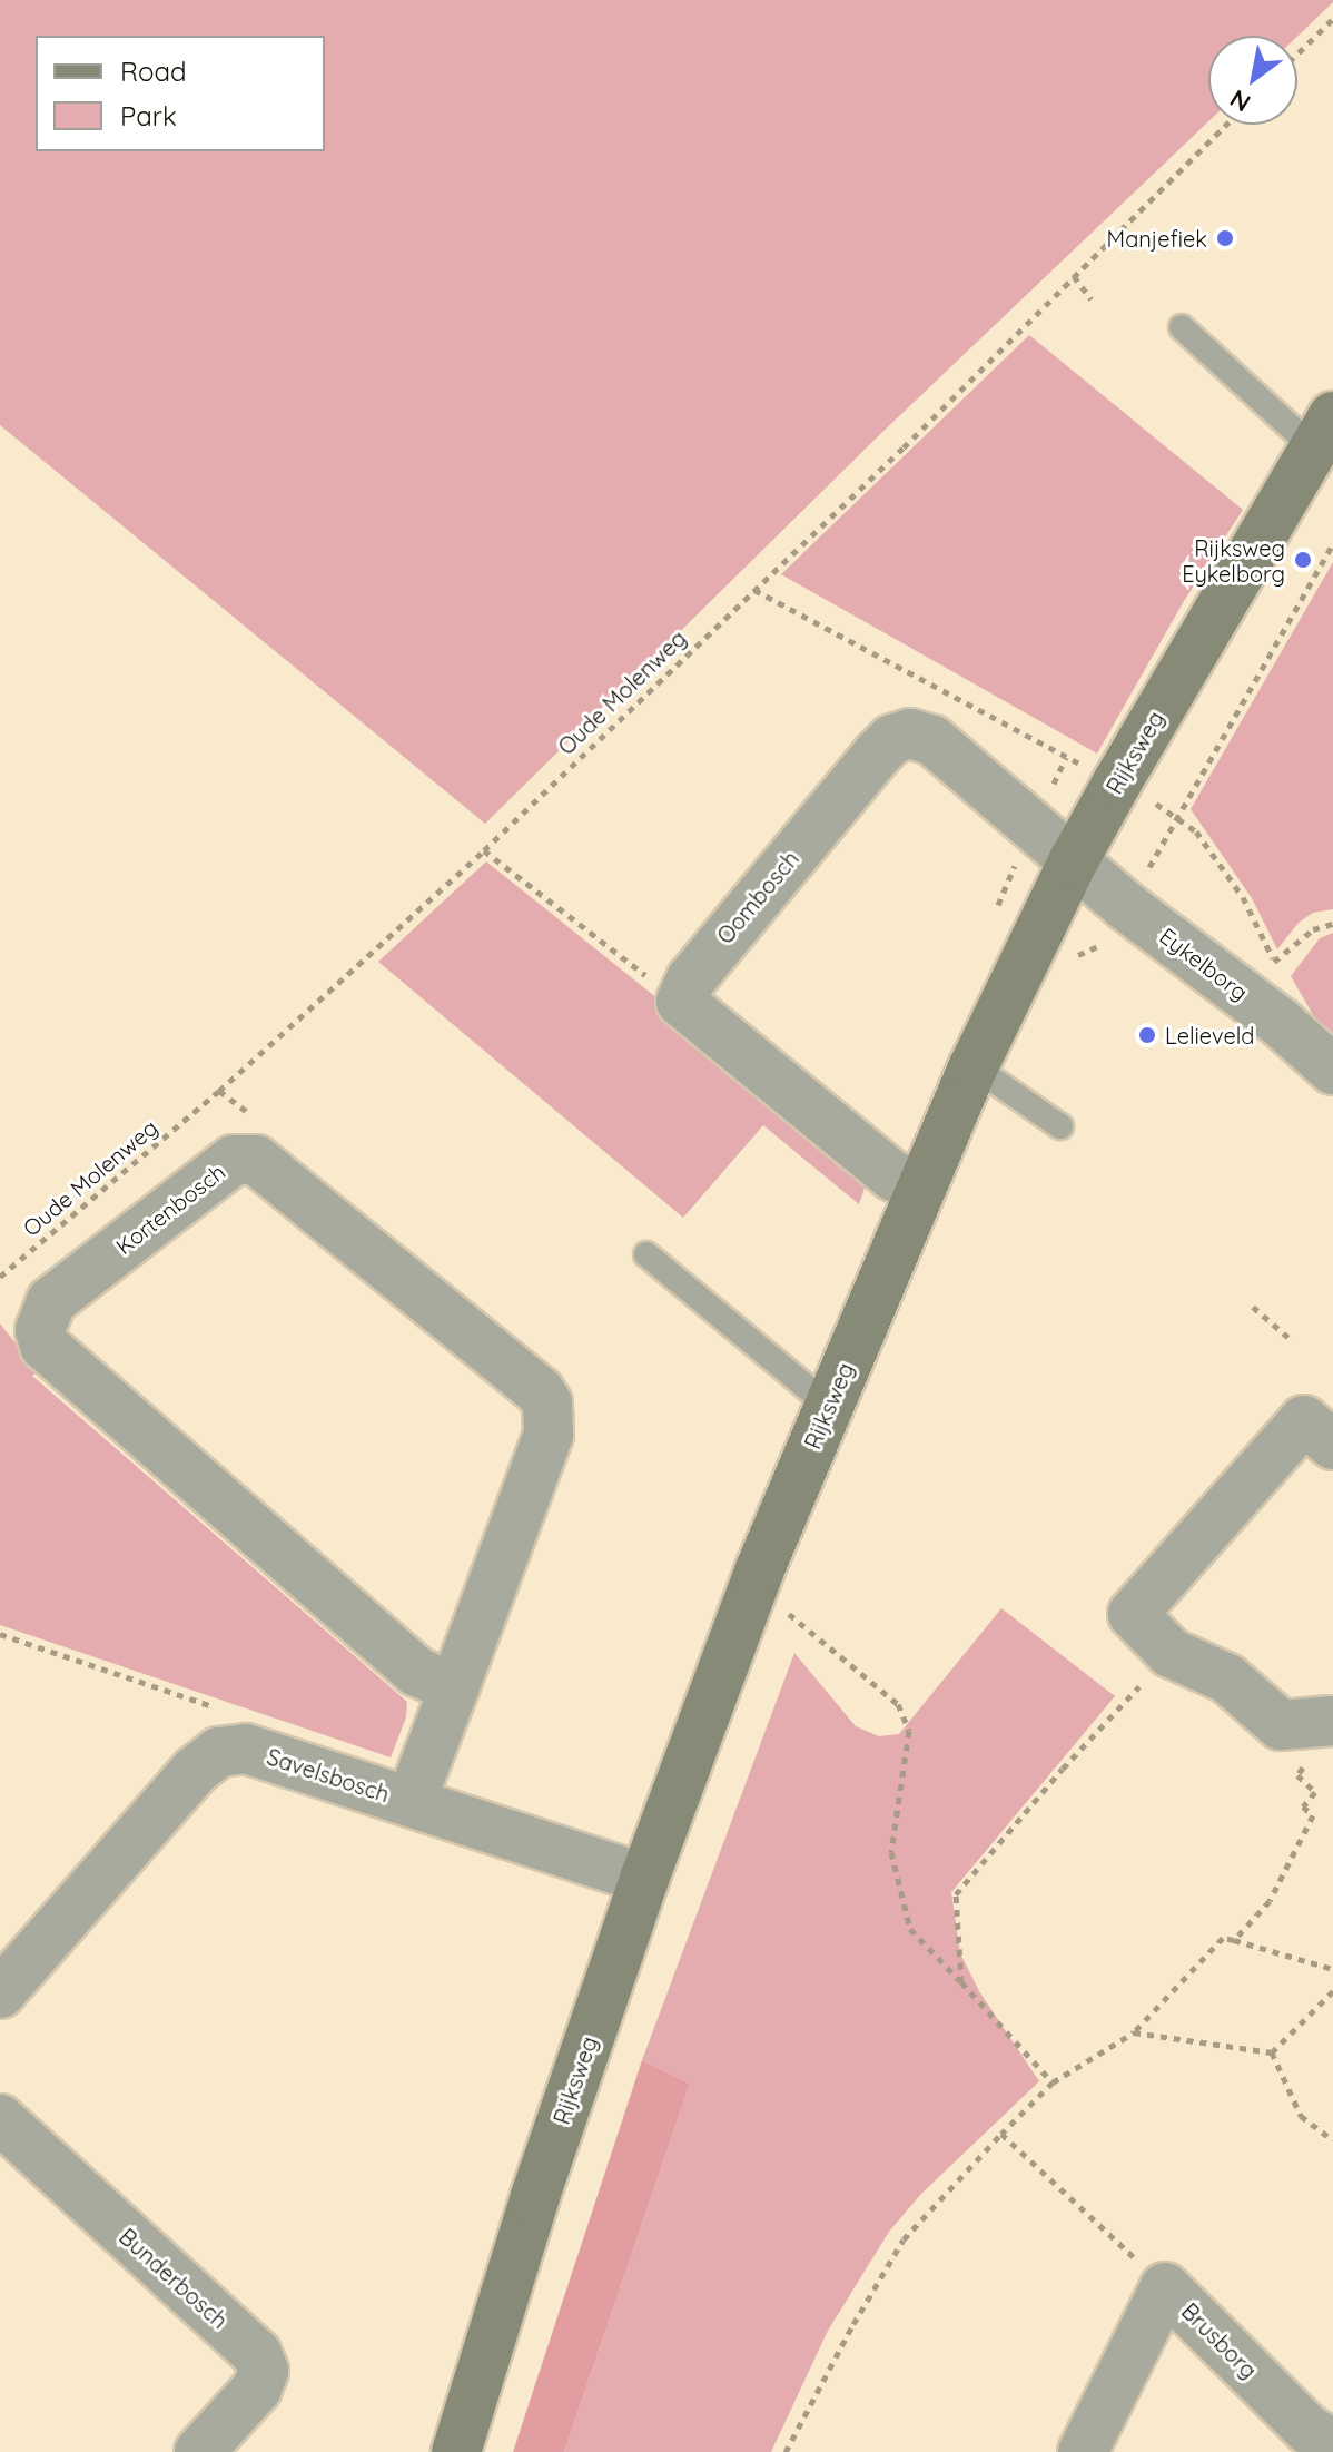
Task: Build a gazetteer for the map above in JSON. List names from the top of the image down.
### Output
{
  "streets": {
    "main road": ["Rijksweg"],
    "street": [
      "Oombosch",
      "Eykelborg",
      "Kortenbosch",
      "Savelsbosch",
      "Bunderbosch",
      "Brusborg"
    ],
    "path": ["Oude Molenweg"]
  },
  "crossings": [
    ["Rijksweg", "Oombosch"],
    ["Rijksweg", "Eykelborg"],
    ["Rijksweg", "Savelsbosch"],
    ["Oombosch", "Eykelborg"],
    ["Kortenbosch", "Savelsbosch"]
  ],
  "places": ["Manjefiek", "Rijksweg Eykelborg", "Lelieveld"],
  "legend": ["Road", "Park"],
  "north": "bottom left"
}
